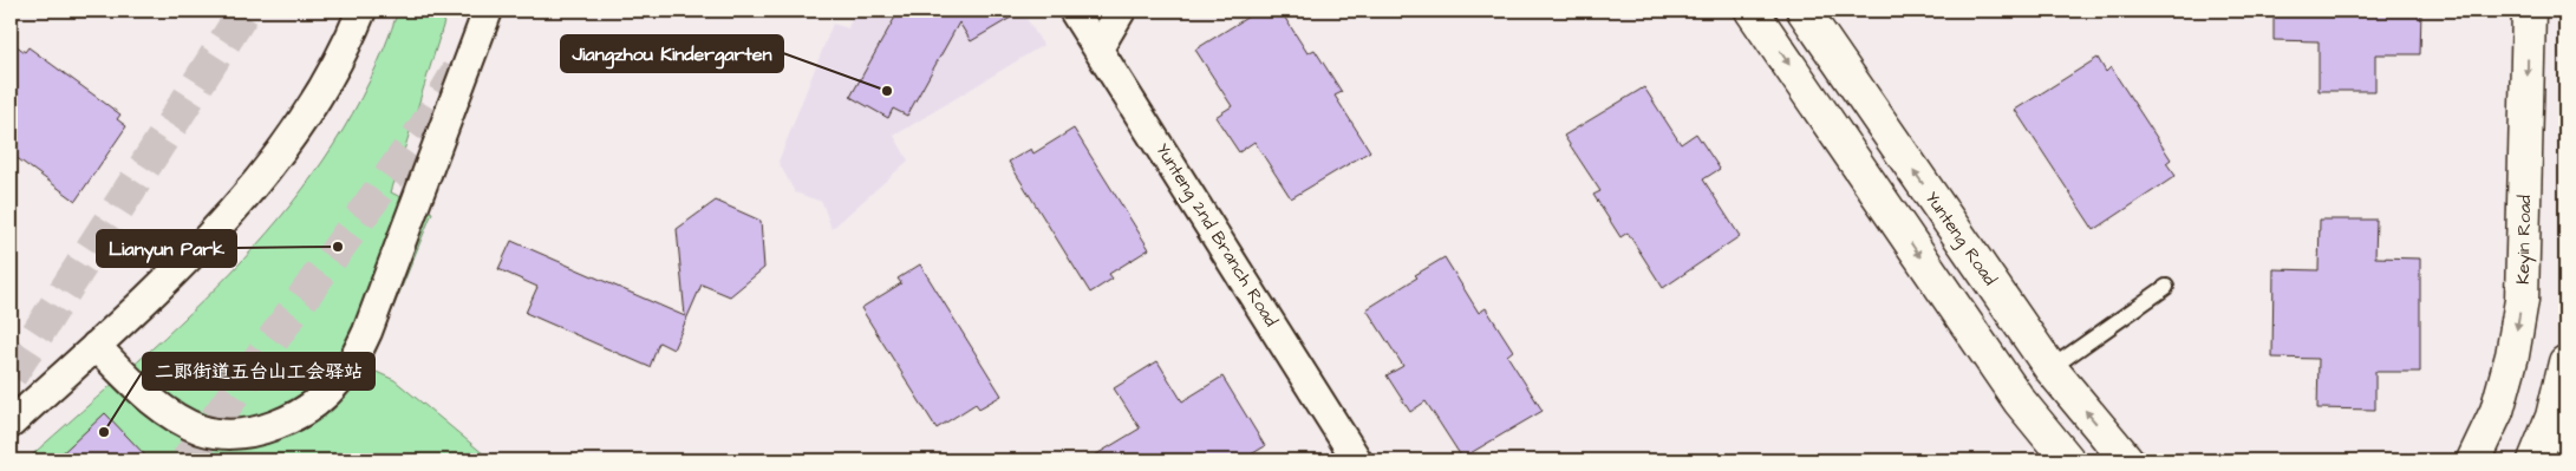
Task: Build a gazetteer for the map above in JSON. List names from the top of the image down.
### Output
{
  "streets": {
    "street": ["Yunteng 2nd Branch Road", "Yunteng Road", "Keyin Road"]
  },
  "one_way": ["Keyin Road"],
  "places": ["Jiangzhou Kindergarten", "Lianyun Park", "二郎街道五台山工会驿站"]
}
